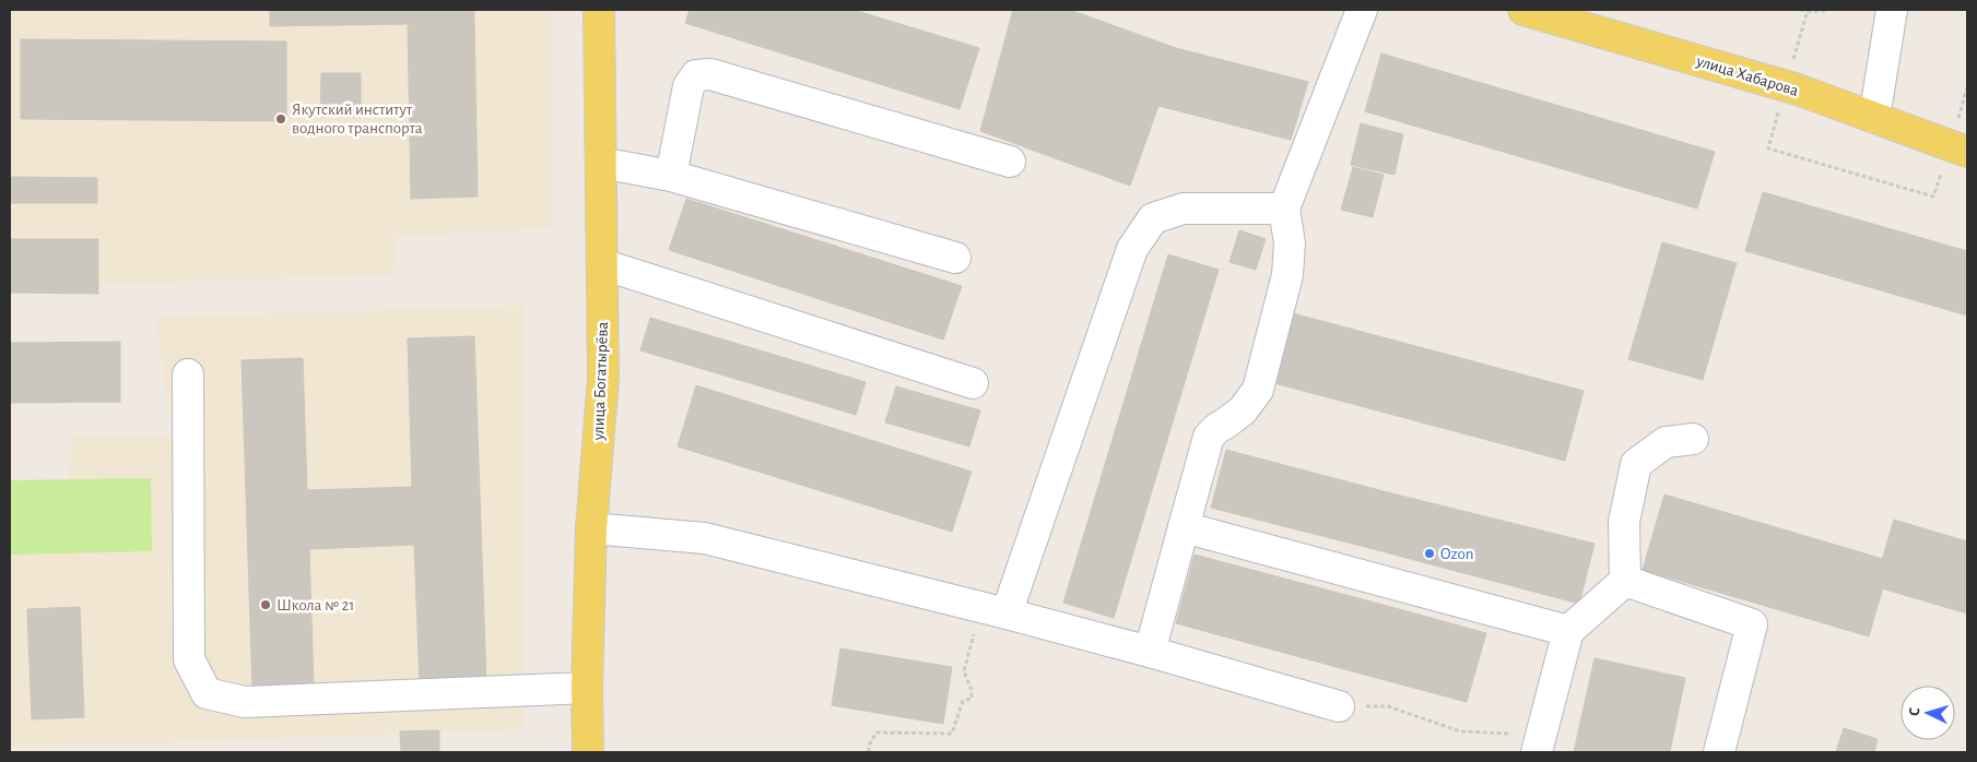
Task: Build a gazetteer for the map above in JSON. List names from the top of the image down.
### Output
{
  "streets": {
    "main road": ["улица Хабарова", "улица Богатырёва"]
  },
  "places": ["Якутский институт водного транспорта", "Ozon", "Школа № 21"],
  "north": "left"
}
